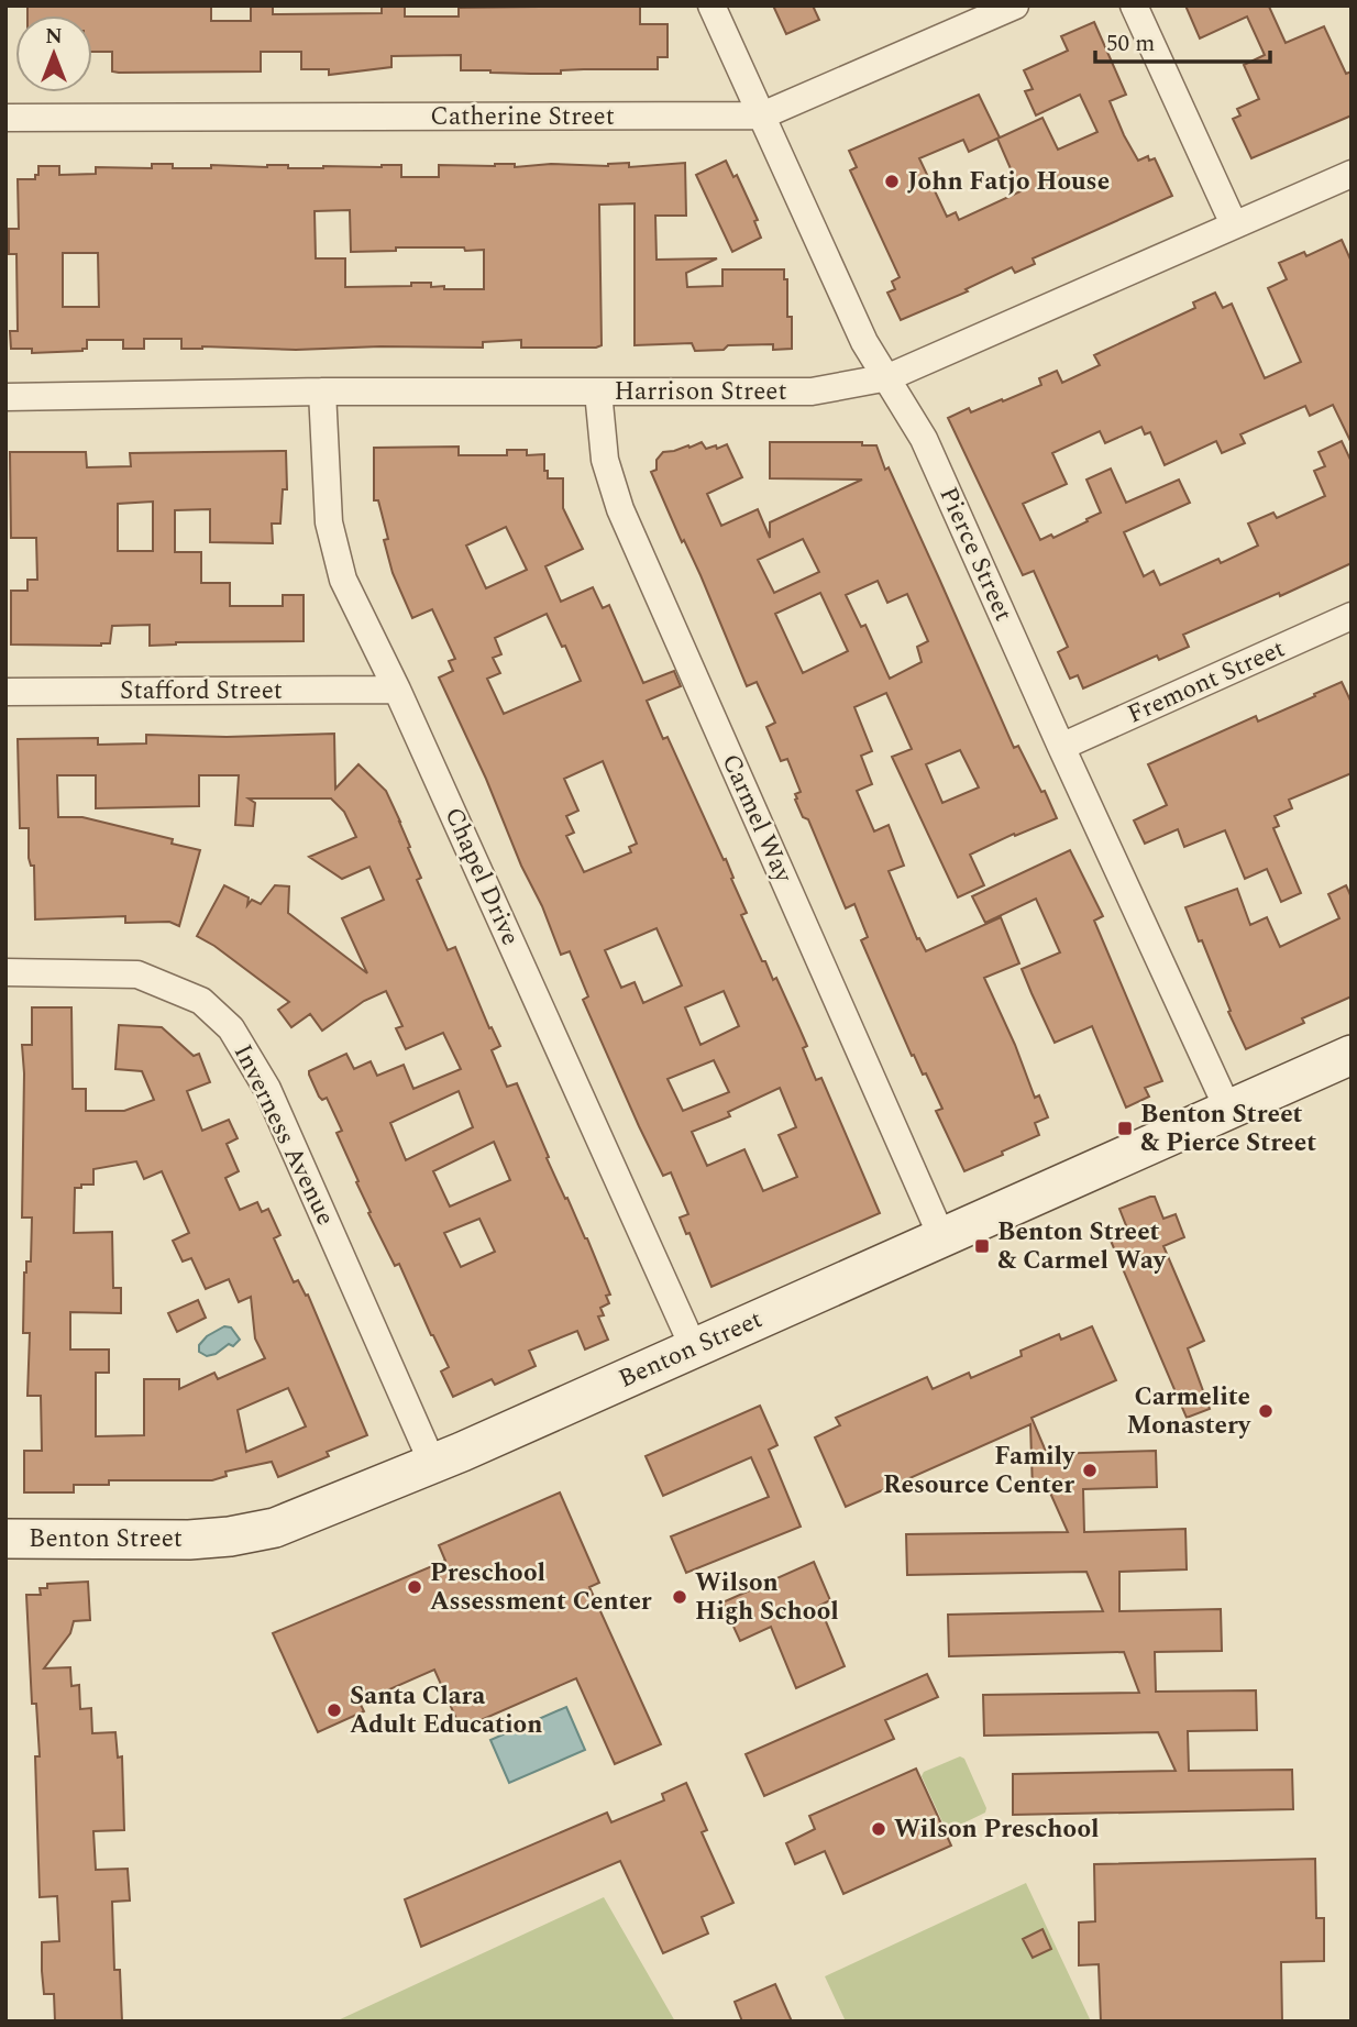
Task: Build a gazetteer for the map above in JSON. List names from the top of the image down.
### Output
{
  "streets": {
    "main road": ["Benton Street"],
    "street": [
      "Catherine Street",
      "Harrison Street",
      "Pierce Street",
      "Fremont Street",
      "Stafford Street",
      "Carmel Way",
      "Chapel Drive",
      "Inverness Avenue"
    ]
  },
  "crossings": [
    ["Catherine Street", "Pierce Street"],
    ["Harrison Street", "Pierce Street"],
    ["Harrison Street", "Carmel Way"],
    ["Harrison Street", "Chapel Drive"],
    ["Pierce Street", "Fremont Street"],
    ["Pierce Street", "Benton Street"],
    ["Stafford Street", "Chapel Drive"],
    ["Carmel Way", "Benton Street"],
    ["Chapel Drive", "Benton Street"],
    ["Inverness Avenue", "Benton Street"]
  ],
  "places": {
    "other": [
      "John Fatjo House",
      "Carmelite Monastery",
      "Family Resource Center",
      "Preschool Assessment Center",
      "Wilson High School",
      "Santa Clara Adult Education",
      "Wilson Preschool"
    ],
    "transit": ["Benton Street & Pierce Street", "Benton Street & Carmel Way"]
  },
  "scale_bar": "50 m",
  "north": "top"
}
